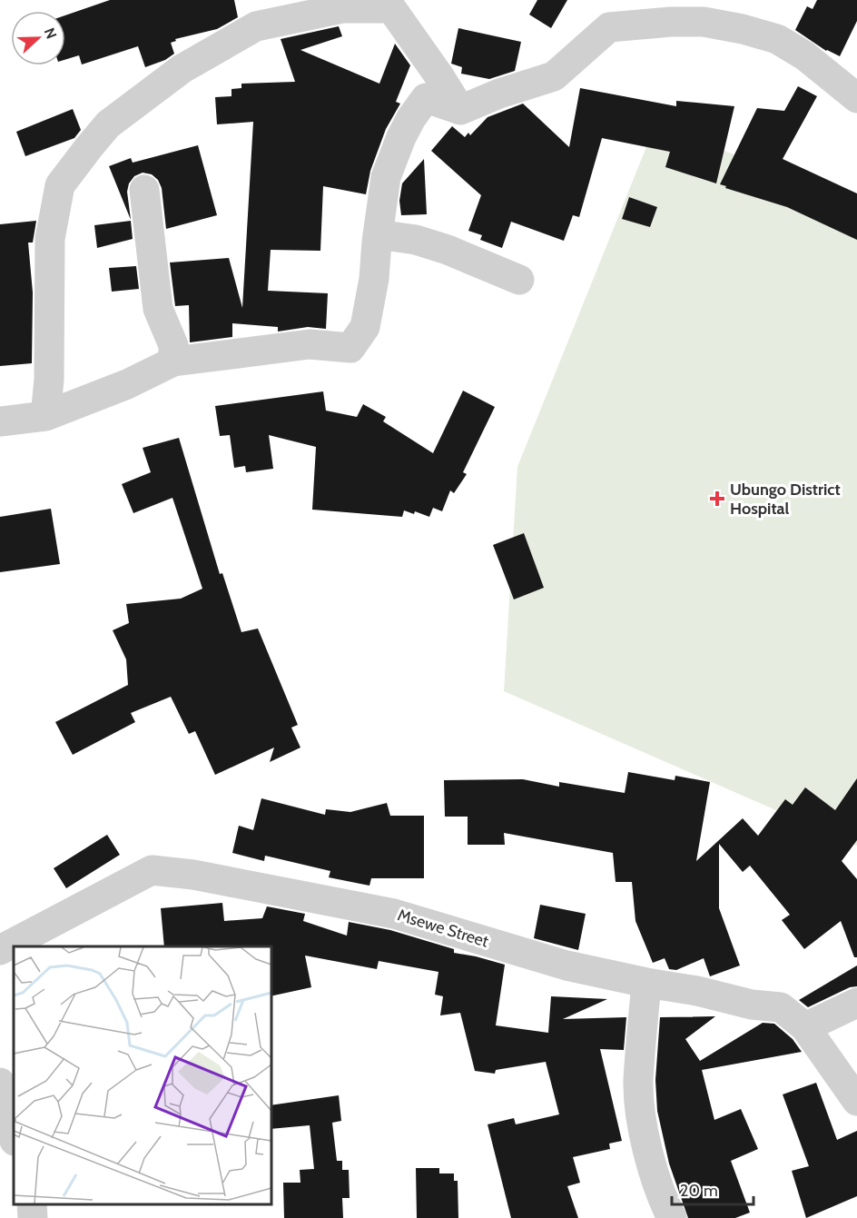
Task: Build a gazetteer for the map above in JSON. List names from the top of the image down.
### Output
{
  "streets": {
    "street": ["Msewe Street"]
  },
  "places": {
    "health": ["Ubungo District Hospital"]
  },
  "scale_bar": "20 m",
  "north": "right"
}
